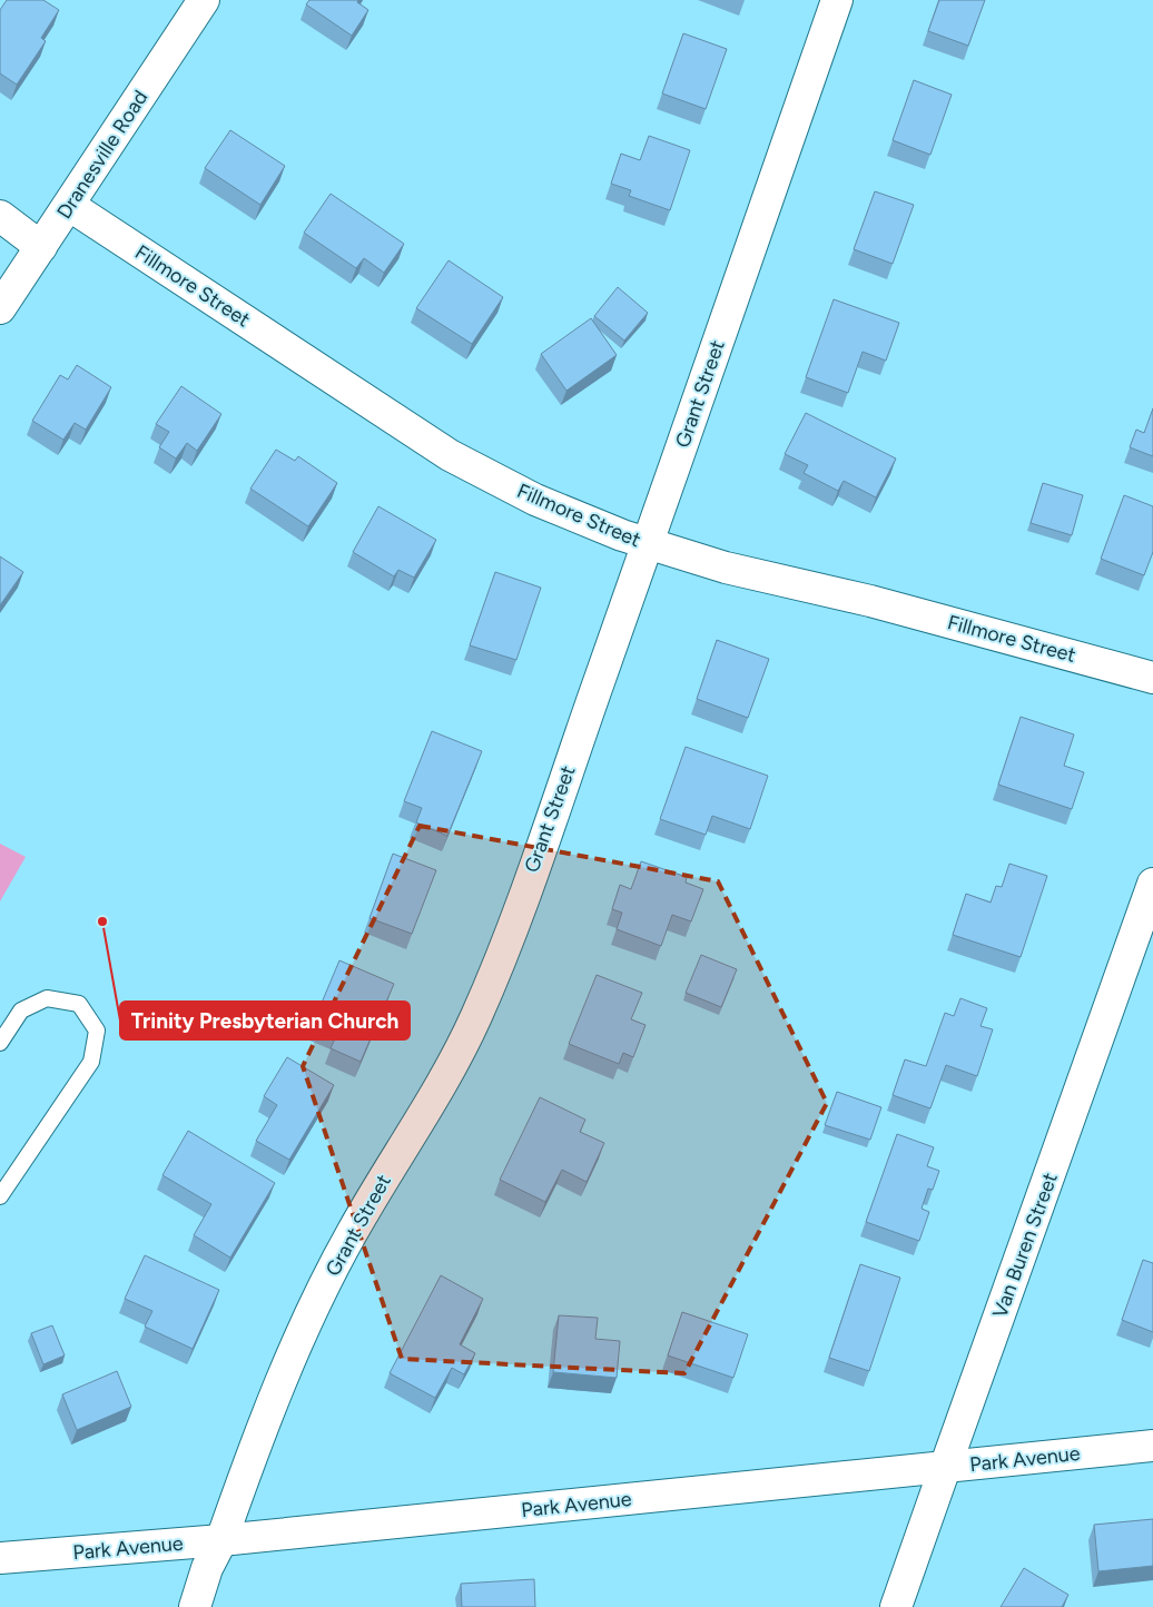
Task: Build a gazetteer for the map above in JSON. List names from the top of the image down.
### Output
{
  "streets": {
    "street": [
      "Dranesville Road",
      "Fillmore Street",
      "Grant Street",
      "Van Buren Street",
      "Park Avenue"
    ]
  },
  "crossings": [
    ["Dranesville Road", "Fillmore Street"],
    ["Fillmore Street", "Grant Street"],
    ["Grant Street", "Park Avenue"],
    ["Van Buren Street", "Park Avenue"]
  ],
  "places": ["Trinity Presbyterian Church"]
}
